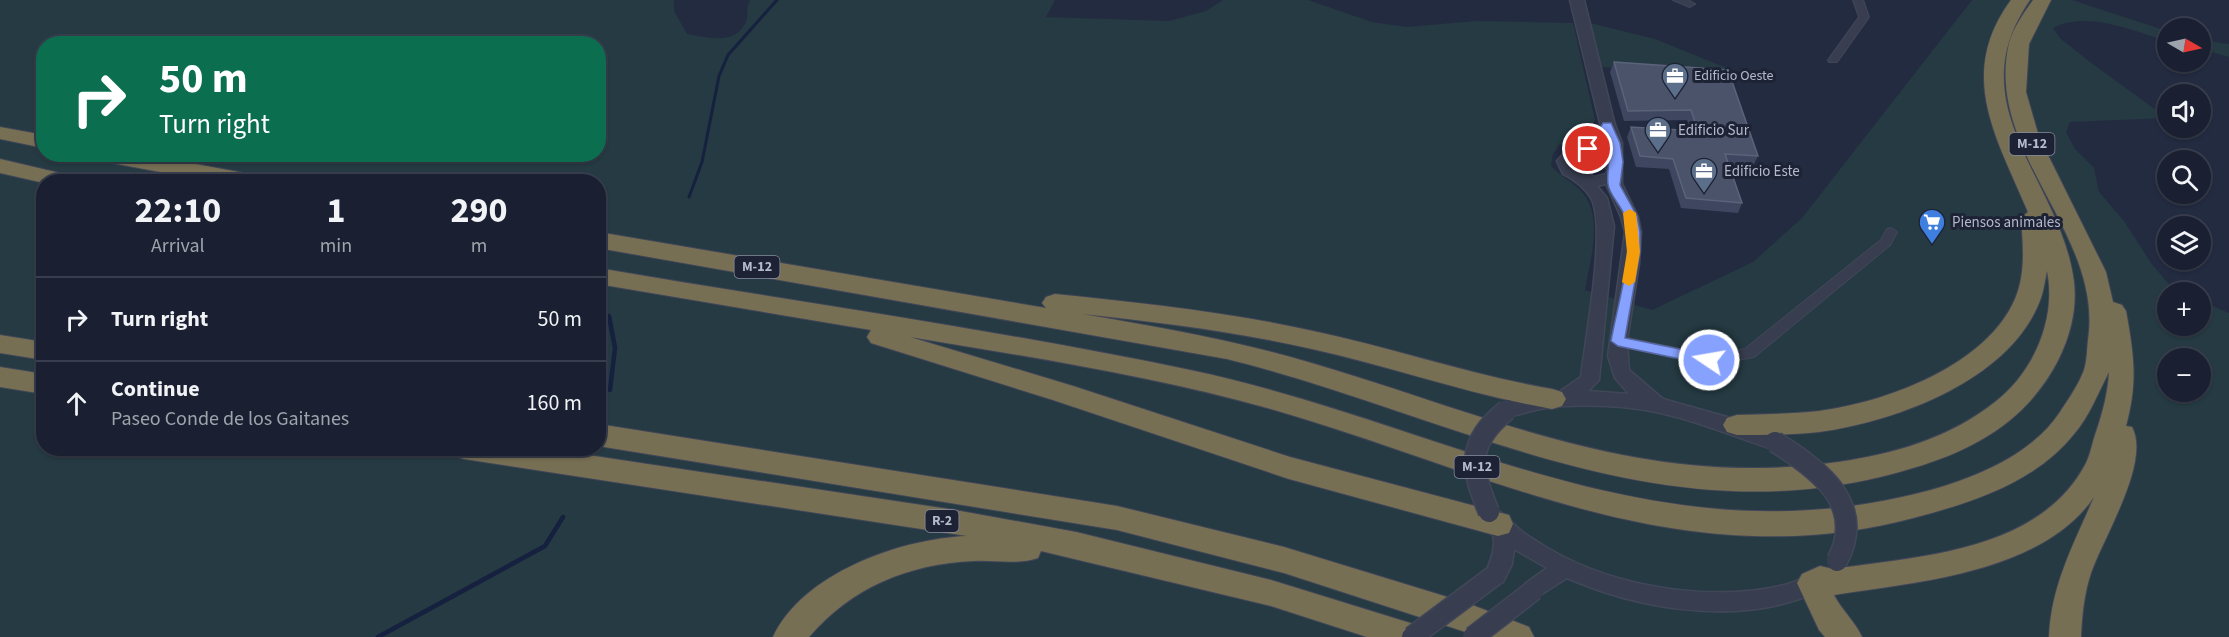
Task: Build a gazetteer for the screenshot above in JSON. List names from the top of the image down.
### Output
{
  "streets": {
    "highway": ["M-12", "R-2"]
  },
  "places": {
    "office": ["Edificio Oeste", "Edificio Sur", "Edificio Este"],
    "supermarket": ["Piensos animales"]
  },
  "north": "right",
  "page": {
    "map_buttons": ["+", "−"],
    "turn": ["50 m", "Turn right"],
    "eta": [
      "22:10",
      "Arrival",
      "1",
      "min",
      "290",
      "m"
    ],
    "list": [
      {
        "name": "Turn right",
        "value": "50 m"
      },
      {
        "name": "Continue",
        "note": "Paseo Conde de los Gaitanes",
        "value": "160 m"
      }
    ]
  }
}
